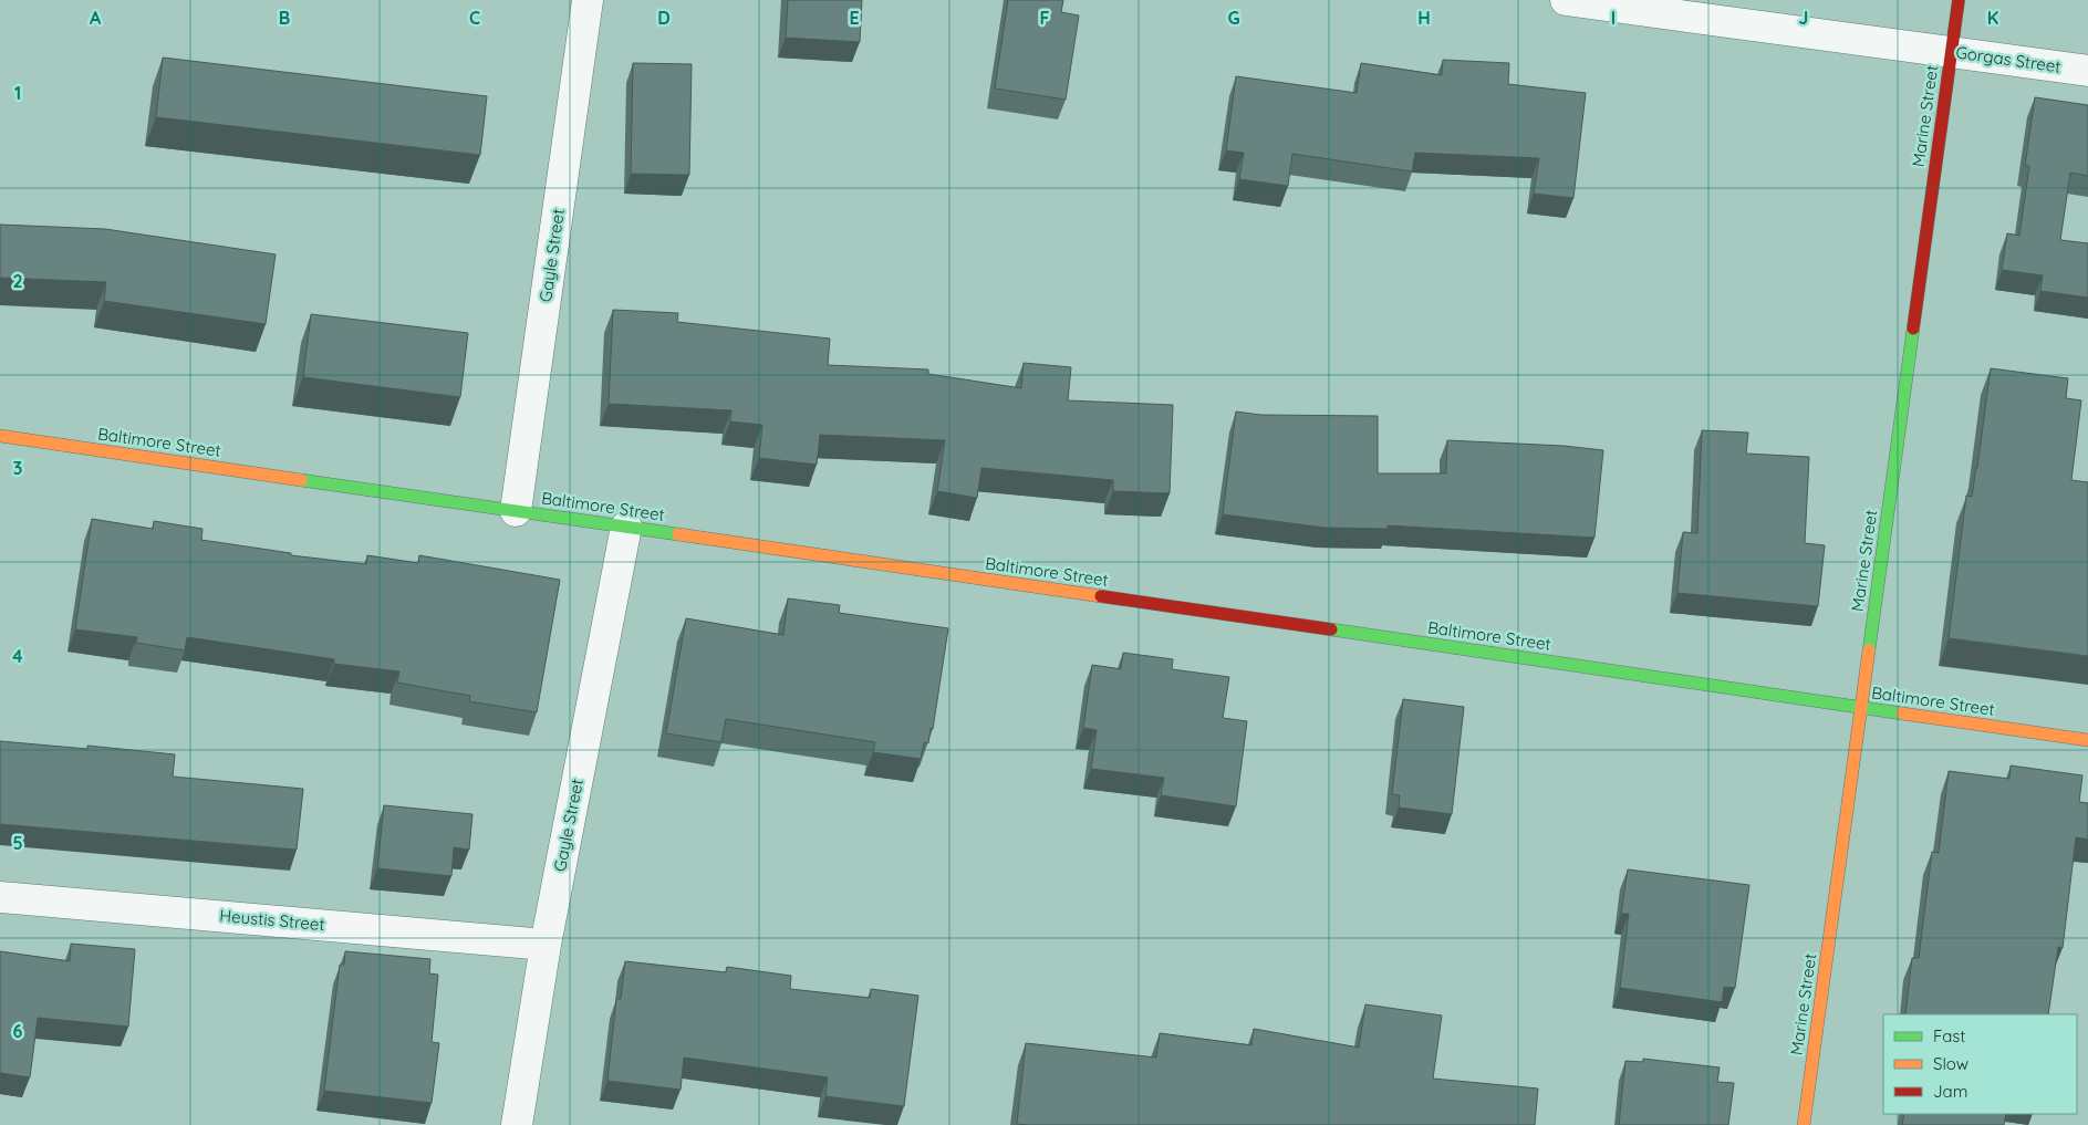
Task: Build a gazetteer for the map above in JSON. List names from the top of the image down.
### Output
{
  "streets": {
    "street": [
      "Gorgas Street",
      "Marine Street",
      "Gayle Street",
      "Baltimore Street",
      "Heustis Street"
    ]
  },
  "crossings": [
    ["Gorgas Street", "Marine Street"],
    ["Marine Street", "Baltimore Street"],
    ["Gayle Street", "Baltimore Street"],
    ["Gayle Street", "Heustis Street"]
  ],
  "legend": ["Fast", "Slow", "Jam"],
  "grid": {
    "columns": [
      "A",
      "B",
      "C",
      "D",
      "E",
      "F",
      "G",
      "H",
      "I",
      "J",
      "K"
    ],
    "rows": [
      "1",
      "2",
      "3",
      "4",
      "5",
      "6"
    ]
  }
}
